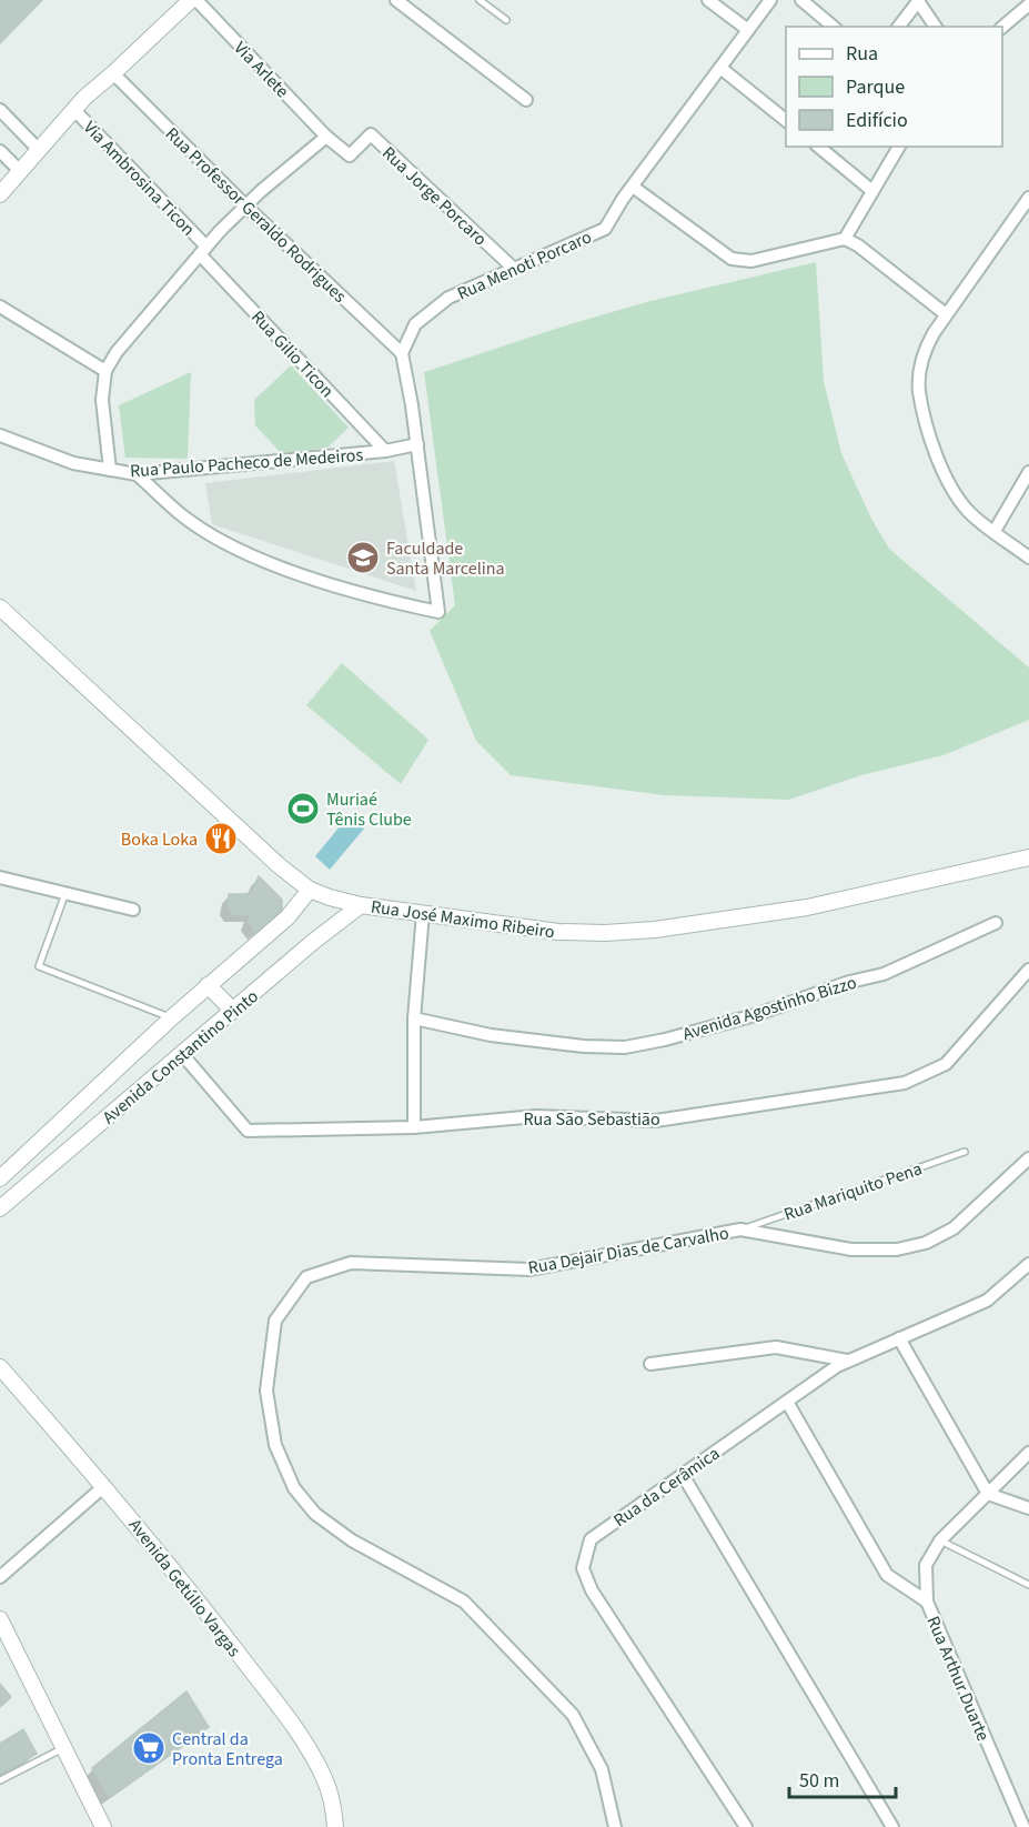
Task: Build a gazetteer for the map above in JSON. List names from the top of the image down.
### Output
{
  "streets": {
    "street": [
      "Via Arlete",
      "Via Ambrosina Ticon",
      "Rua Jorge Porcaro",
      "Rua Professor Geraldo Rodrigues",
      "Rua Menoti Porcaro",
      "Rua Gilio Ticon",
      "Rua Paulo Pacheco de Medeiros",
      "Rua José Maximo Ribeiro",
      "Avenida Agostinho Bizzo",
      "Avenida Constantino Pinto",
      "Rua São Sebastião",
      "Rua Dejair Dias de Carvalho",
      "Rua da Cerâmica",
      "Avenida Getúlio Vargas",
      "Rua Arthur Duarte"
    ],
    "lane": ["Rua Mariquito Pena"]
  },
  "crossings": [
    ["Via Arlete", "Rua Jorge Porcaro"],
    ["Via Ambrosina Ticon", "Rua Gilio Ticon"],
    ["Rua Jorge Porcaro", "Rua Menoti Porcaro"],
    ["Rua Professor Geraldo Rodrigues", "Rua Menoti Porcaro"],
    ["Rua Gilio Ticon", "Rua Paulo Pacheco de Medeiros"],
    ["Rua José Maximo Ribeiro", "Avenida Constantino Pinto"],
    ["Avenida Constantino Pinto", "Rua São Sebastião"],
    ["Rua Mariquito Pena", "Rua Dejair Dias de Carvalho"]
  ],
  "places": {
    "school or university": ["Faculdade Santa Marcelina"],
    "sports": ["Muriaé Tênis Clube"],
    "restaurant": ["Boka Loka"],
    "supermarket": ["Central da Pronta Entrega"]
  },
  "legend": ["Rua", "Parque", "Edifício"],
  "scale_bar": "50 m"
}
